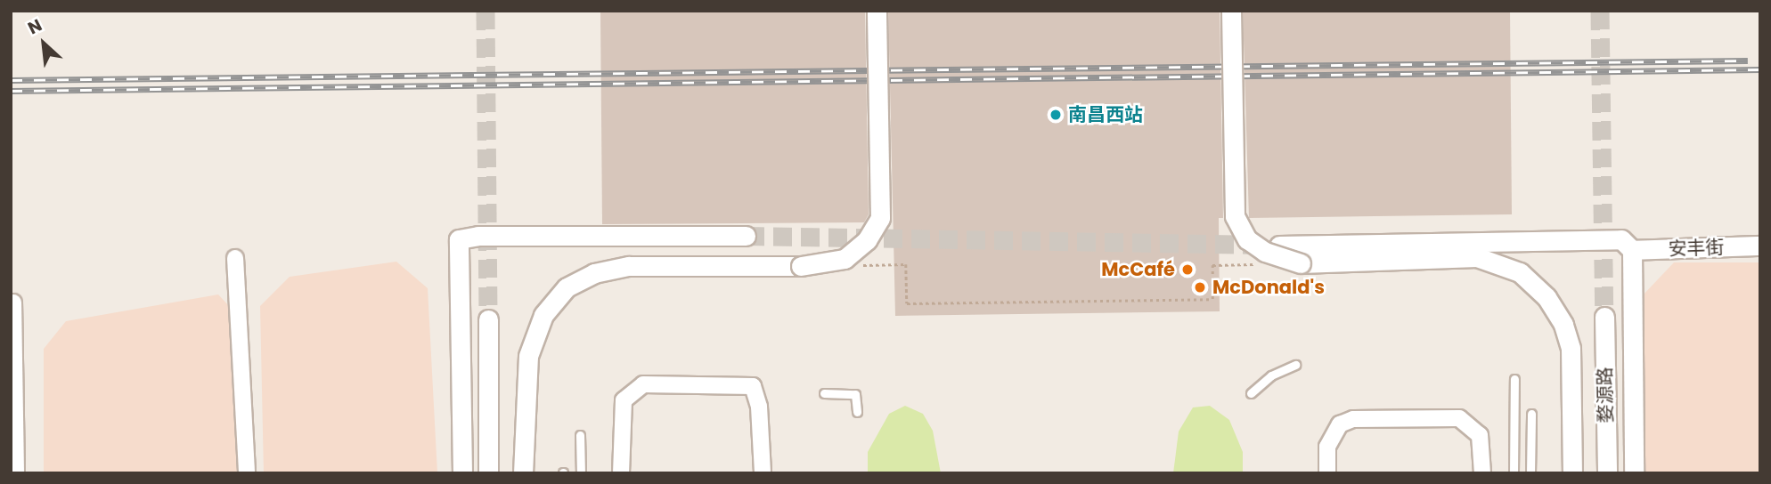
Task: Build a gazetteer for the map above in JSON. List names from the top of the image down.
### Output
{
  "streets": {
    "street": ["安丰街", "婺源路"]
  },
  "places": ["南昌西站", "McCafé", "McDonald's"],
  "north": "top left"
}
